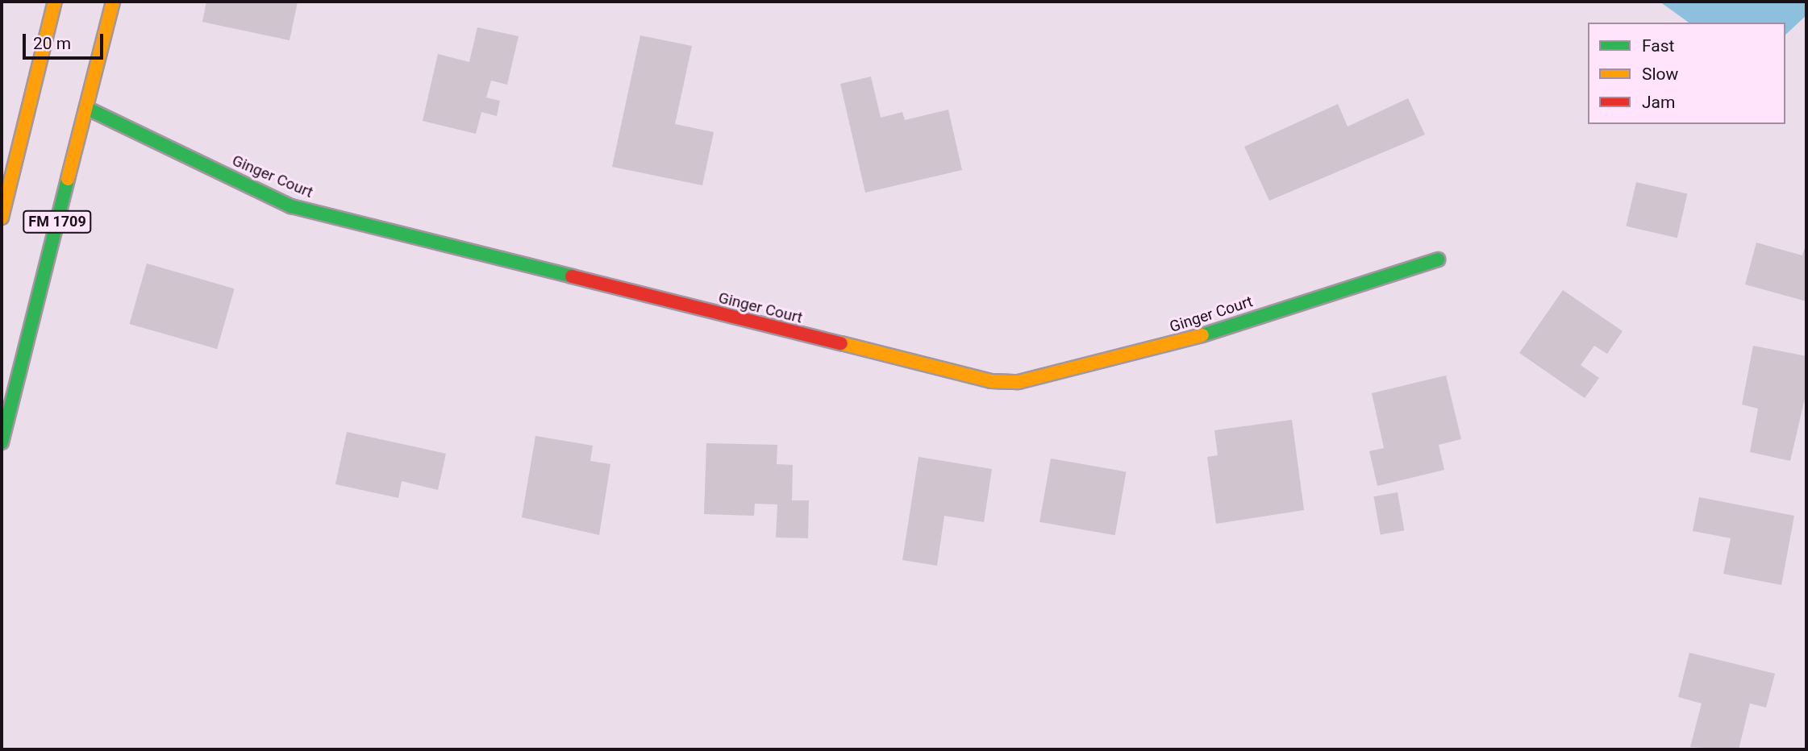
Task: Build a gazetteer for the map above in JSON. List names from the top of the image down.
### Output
{
  "streets": {
    "street": ["Ginger Court", "FM 1709"]
  },
  "crossings": [
    ["Ginger Court", "FM 1709"]
  ],
  "legend": ["Fast", "Slow", "Jam"],
  "scale_bar": "20 m"
}
